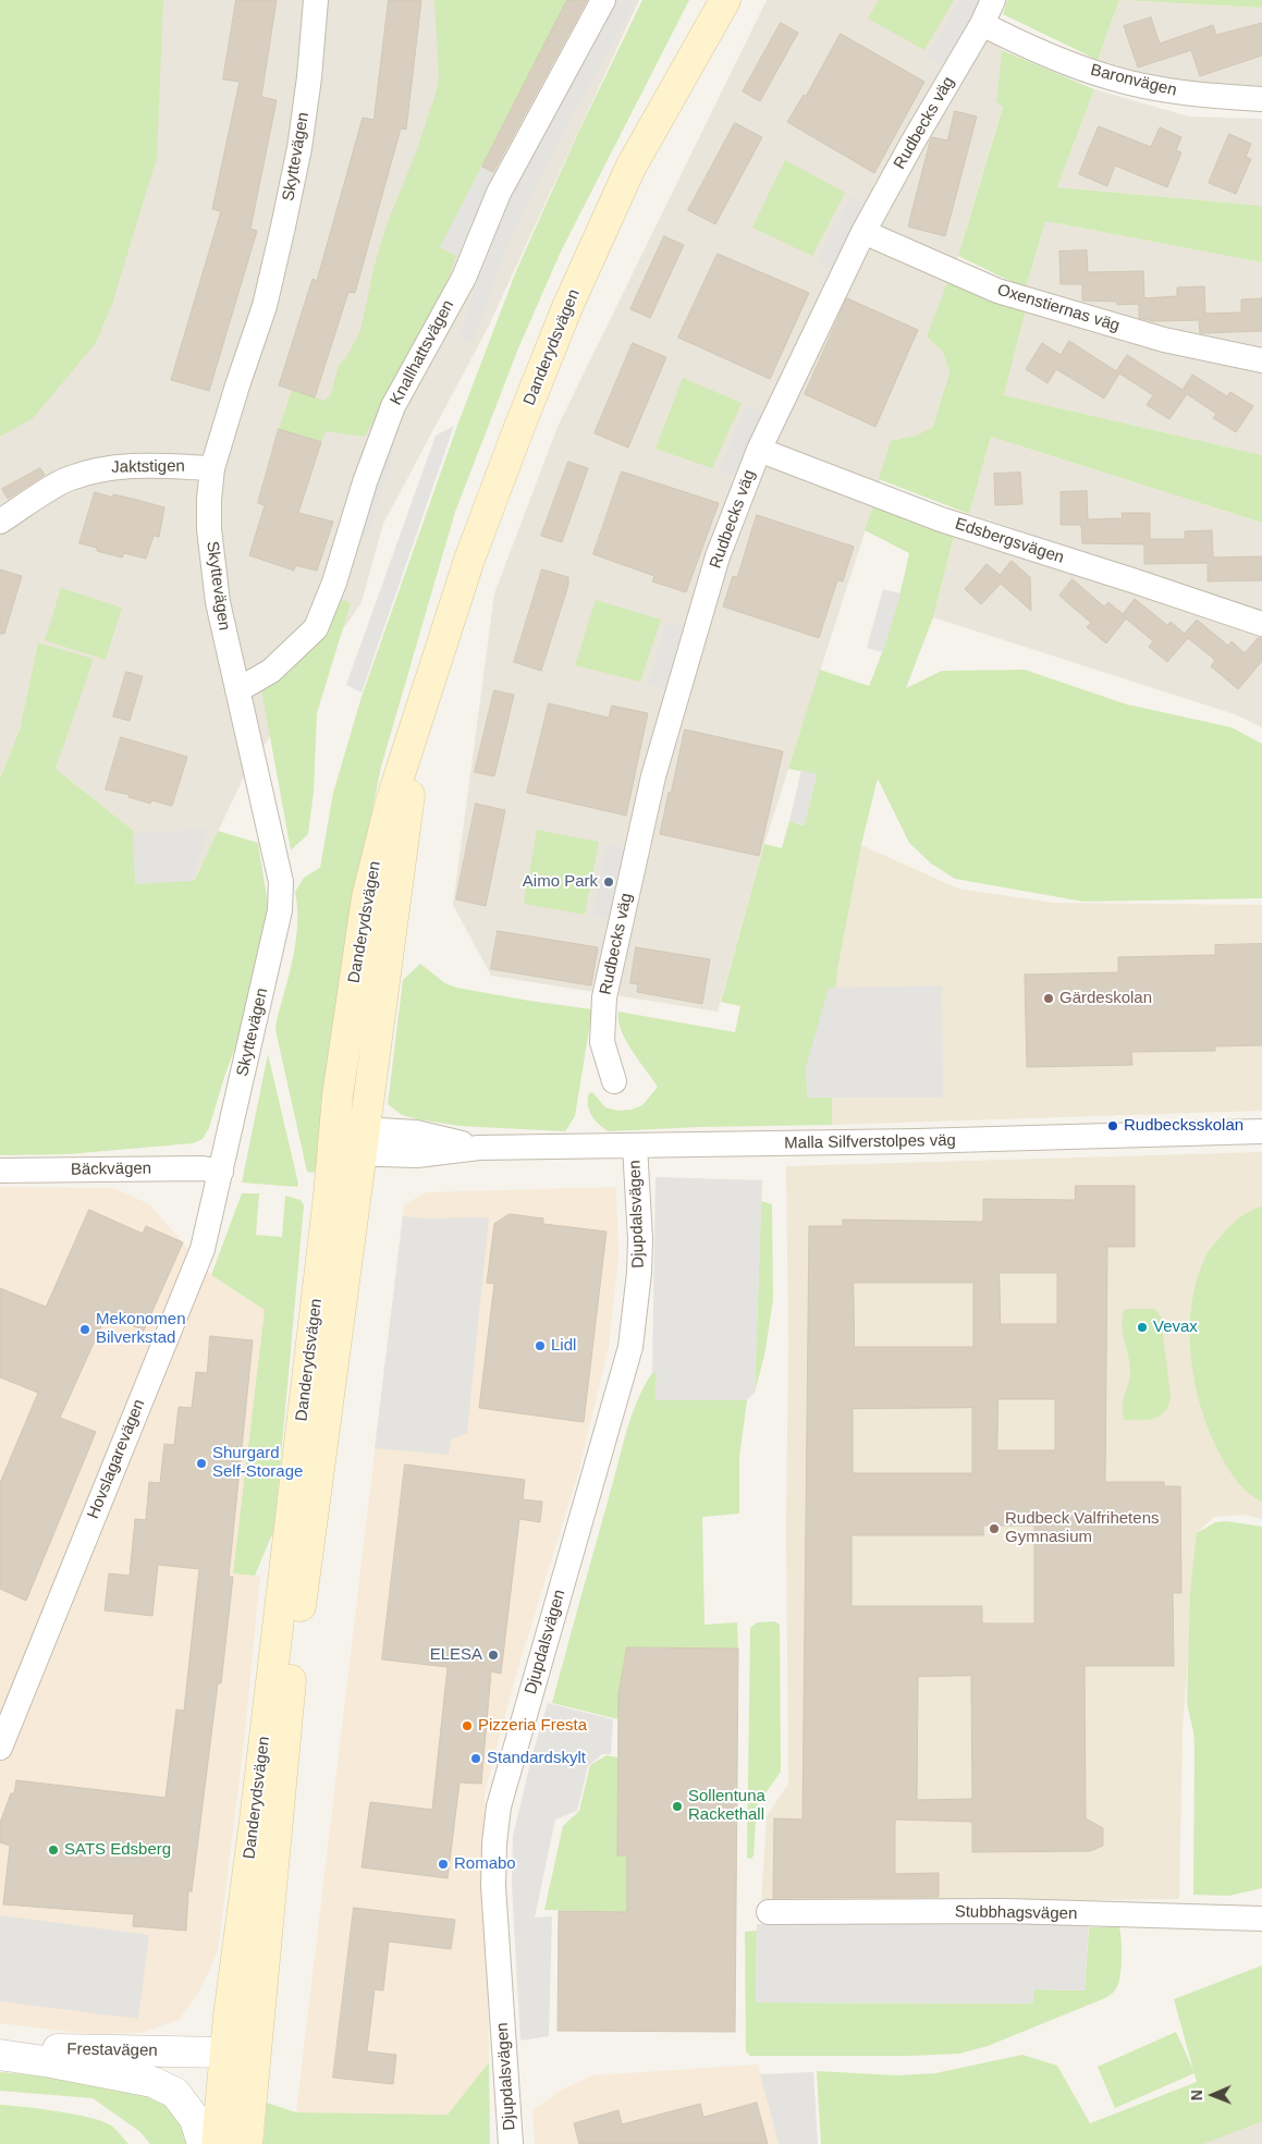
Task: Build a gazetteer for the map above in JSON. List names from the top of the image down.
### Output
{
  "streets": {
    "main road": ["Danderydsvägen"],
    "street": [
      "Baronvägen",
      "Rudbecks väg",
      "Skyttevägen",
      "Oxenstiernas väg",
      "Knallhattsvägen",
      "Jaktstigen",
      "Edsbergsvägen",
      "Malla Silfverstolpes väg",
      "Bäckvägen",
      "Djupdalsvägen",
      "Hovslagarevägen",
      "Stubbhagsvägen",
      "Frestavägen"
    ]
  },
  "crossings": [
    ["Baronvägen", "Rudbecks väg"],
    ["Rudbecks väg", "Oxenstiernas väg"],
    ["Rudbecks väg", "Edsbergsvägen"],
    ["Skyttevägen", "Knallhattsvägen"],
    ["Skyttevägen", "Jaktstigen"],
    ["Skyttevägen", "Bäckvägen"],
    ["Skyttevägen", "Hovslagarevägen"],
    ["Danderydsvägen", "Malla Silfverstolpes väg"],
    ["Danderydsvägen", "Frestavägen"],
    ["Malla Silfverstolpes väg", "Djupdalsvägen"],
    ["Bäckvägen", "Hovslagarevägen"]
  ],
  "places": [
    "Aimo Park",
    "Gärdeskolan",
    "Rudbecksskolan",
    "Vevax",
    "Mekonomen Bilverkstad",
    "Lidl",
    "Shurgard Self-Storage",
    "Rudbeck Valfrihetens Gymnasium",
    "ELESA",
    "Pizzeria Fresta",
    "Standardskylt",
    "Sollentuna Rackethall",
    "SATS Edsberg",
    "Romabo"
  ],
  "north": "left"
}
